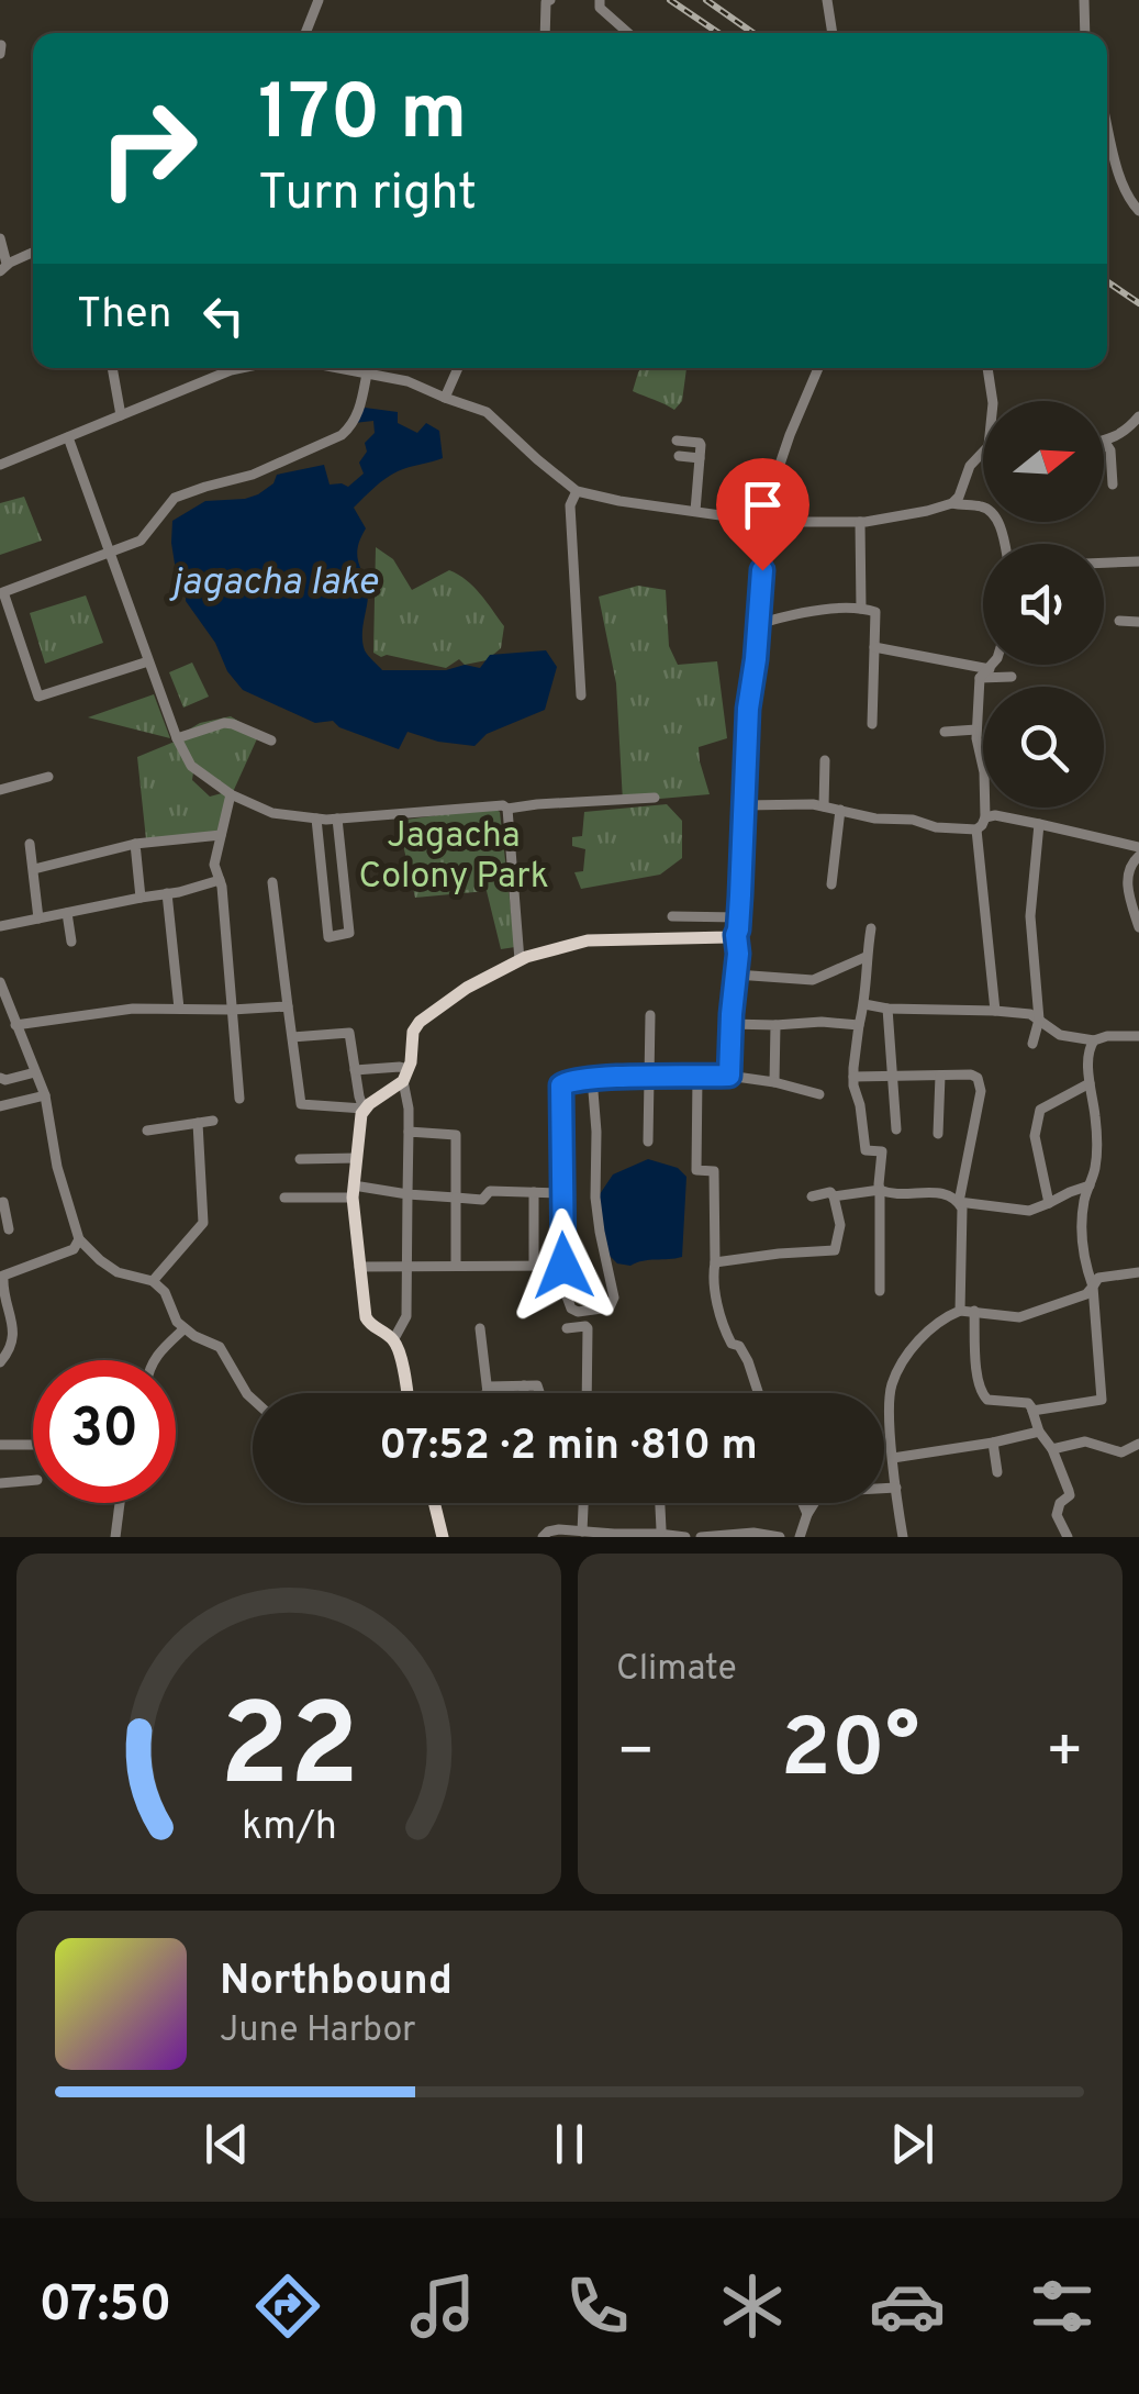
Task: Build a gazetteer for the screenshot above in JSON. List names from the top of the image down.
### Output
{
  "water": ["jagacha lake"],
  "parks": ["Jagacha Colony Park"],
  "north": "right",
  "page": {
    "turn": ["170 m", "Turn right"],
    "then": "Then",
    "limit": "30",
    "trip": "07:52 · 2 min · 810 m",
    "tile": "Climate",
    "heat": ["−", "20°", "+"],
    "song": ["Northbound", "June Harbor"],
    "tabs": "07:50",
    "gauge": ["22", "km/h"]
  }
}
